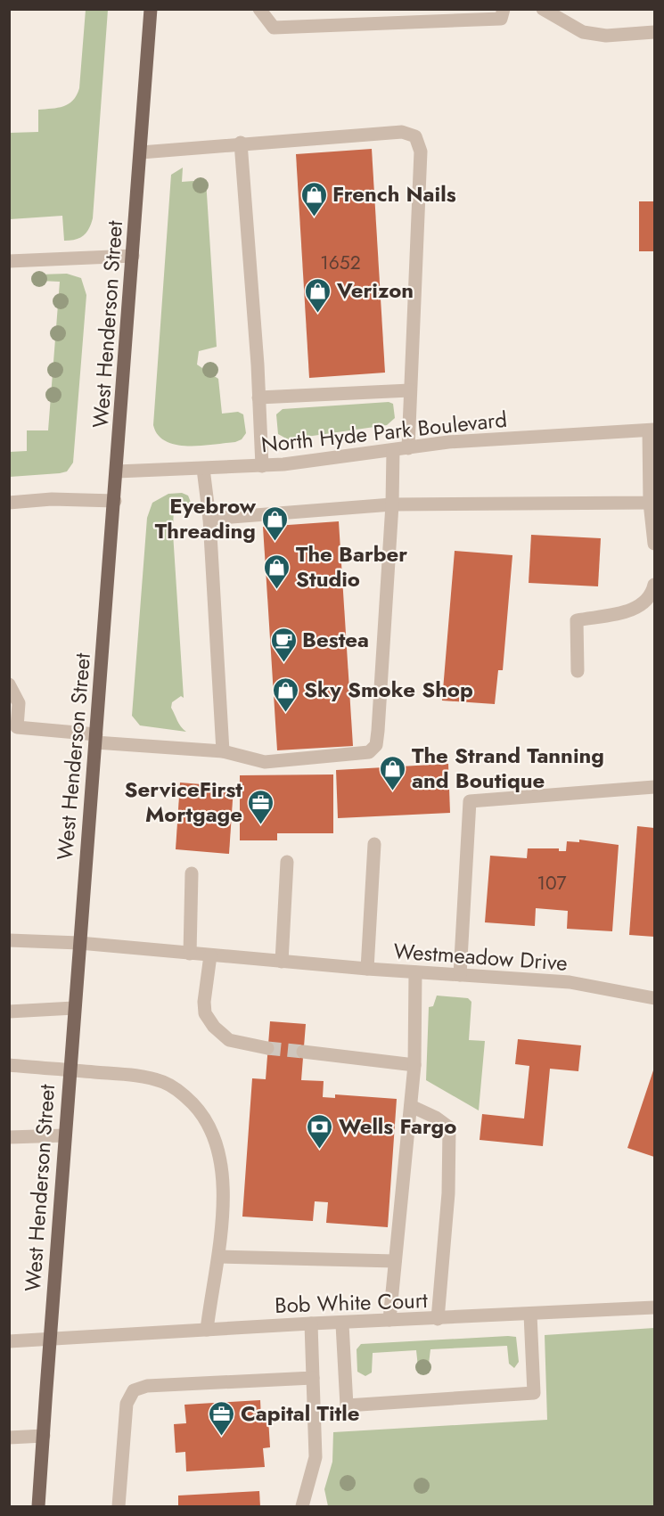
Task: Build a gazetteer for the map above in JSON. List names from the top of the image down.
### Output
{
  "streets": {
    "main road": ["West Henderson Street"],
    "street": ["North Hyde Park Boulevard", "Westmeadow Drive", "Bob White Court"]
  },
  "crossings": [
    ["West Henderson Street", "North Hyde Park Boulevard"],
    ["West Henderson Street", "Westmeadow Drive"],
    ["West Henderson Street", "Bob White Court"]
  ],
  "places": {
    "shop": [
      "French Nails",
      "Verizon",
      "Eyebrow Threading",
      "The Barber Studio",
      "Sky Smoke Shop",
      "The Strand Tanning and Boutique"
    ],
    "cafe": ["Bestea"],
    "office": ["ServiceFirst Mortgage", "Capital Title"],
    "bank": ["Wells Fargo"]
  },
  "house_numbers": ["1652", "107"]
}
